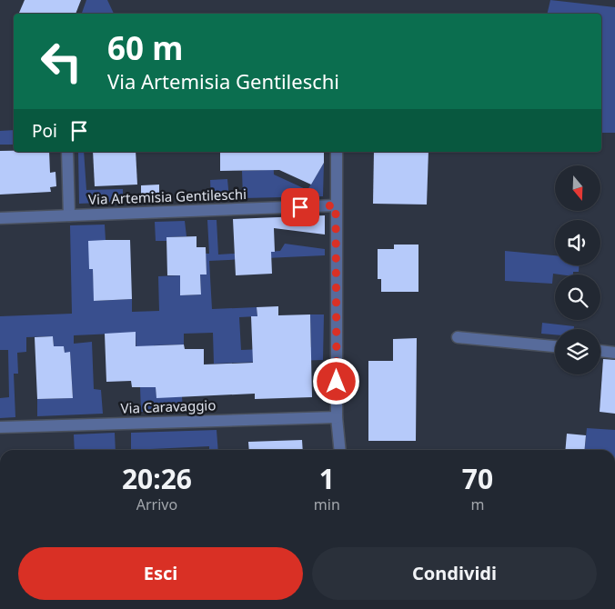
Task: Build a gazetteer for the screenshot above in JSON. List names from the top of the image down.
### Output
{
  "streets": {
    "street": ["Via Artemisia Gentileschi", "Via Caravaggio"]
  },
  "north": "bottom",
  "page": {
    "turn": ["60 m", "Via Artemisia Gentileschi"],
    "then": "Poi",
    "eta": [
      "20:26",
      "Arrivo",
      "1",
      "min",
      "70",
      "m"
    ],
    "buttons": ["Esci", "Condividi"]
  }
}
